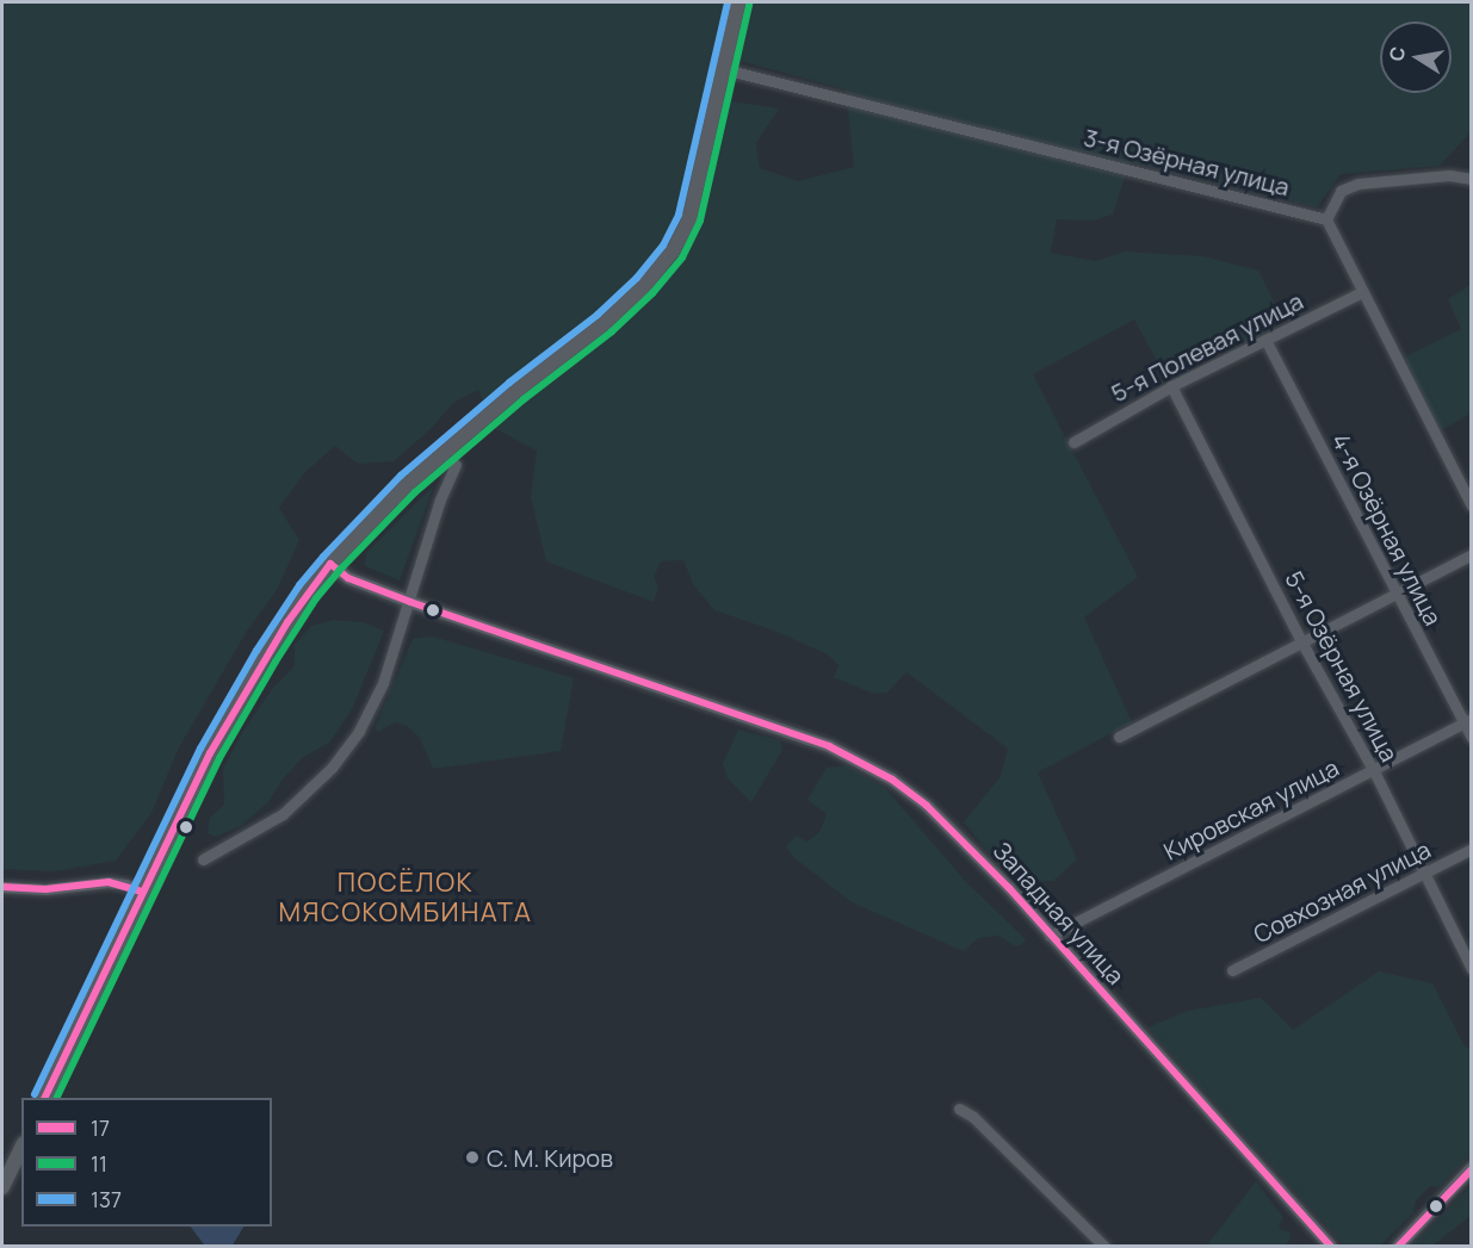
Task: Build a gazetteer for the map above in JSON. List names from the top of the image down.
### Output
{
  "streets": {
    "street": [
      "3-я Озёрная улица",
      "5-я Полевая улица",
      "4-я Озёрная улица",
      "5-я Озёрная улица",
      "Кировская улица",
      "Совхозная улица",
      "Западная улица"
    ]
  },
  "crossings": [
    ["5-я Полевая улица", "4-я Озёрная улица"],
    ["5-я Полевая улица", "5-я Озёрная улица"],
    ["4-я Озёрная улица", "Кировская улица"],
    ["5-я Озёрная улица", "Кировская улица"],
    ["5-я Озёрная улица", "Совхозная улица"],
    ["Кировская улица", "Западная улица"]
  ],
  "districts": ["ПОСЁЛОК МЯСОКОМБИНАТА"],
  "places": ["С. М. Киров"],
  "lines": ["transit line 137", "transit line 11", "transit line 17"],
  "legend": ["17", "11", "137"],
  "north": "left"
}
